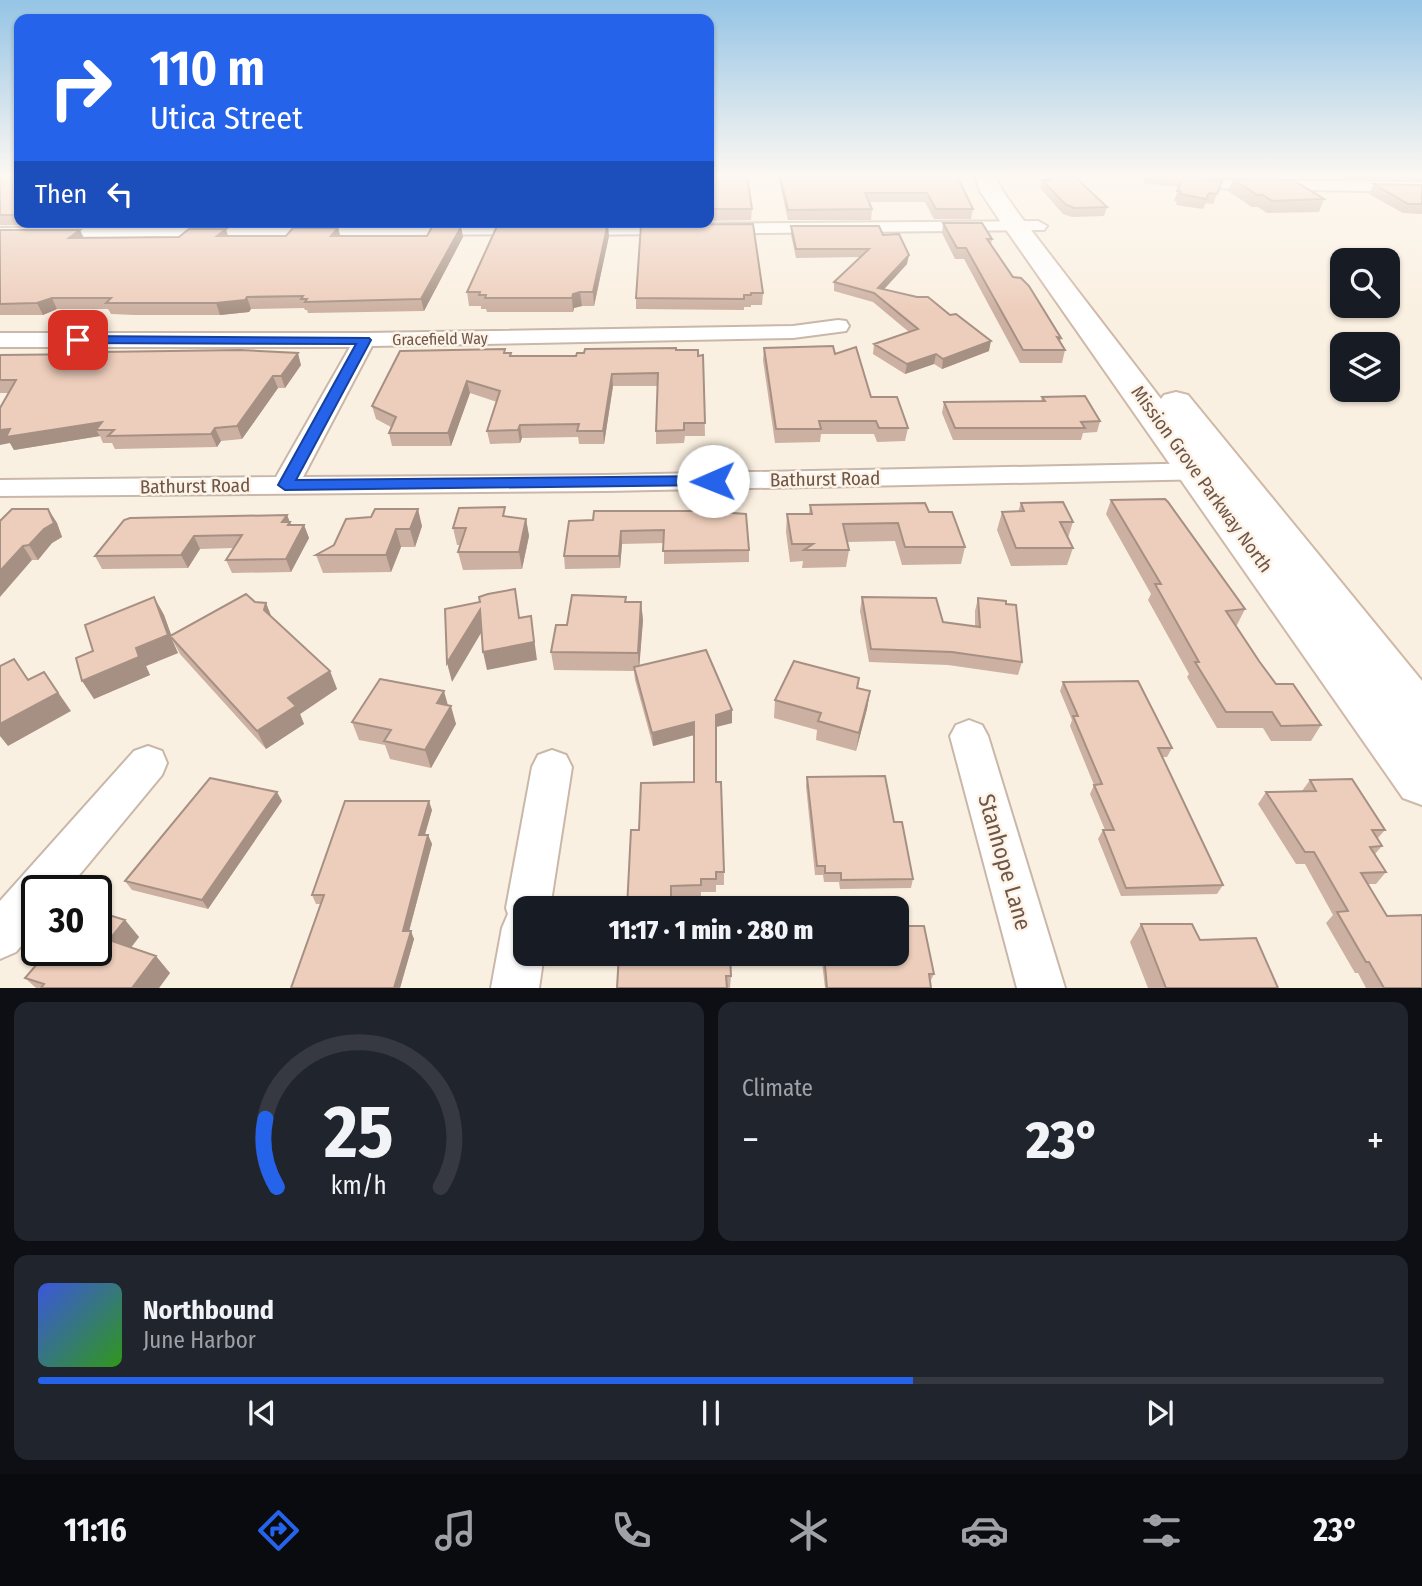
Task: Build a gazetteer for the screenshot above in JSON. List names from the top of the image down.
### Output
{
  "streets": {
    "street": [
      "Gracefield Way",
      "Bathurst Road",
      "Mission Grove Parkway North",
      "Stanhope Lane"
    ]
  },
  "crossings": [
    ["Bathurst Road", "Mission Grove Parkway North"]
  ],
  "page": {
    "turn": ["110 m", "Utica Street"],
    "then": "Then",
    "limit": "30",
    "trip": "11:17 · 1 min · 280 m",
    "tile": "Climate",
    "heat": ["−", "23°", "+"],
    "song": ["Northbound", "June Harbor"],
    "tabs": ["11:16", "23°"],
    "gauge": ["25", "km/h"]
  }
}
